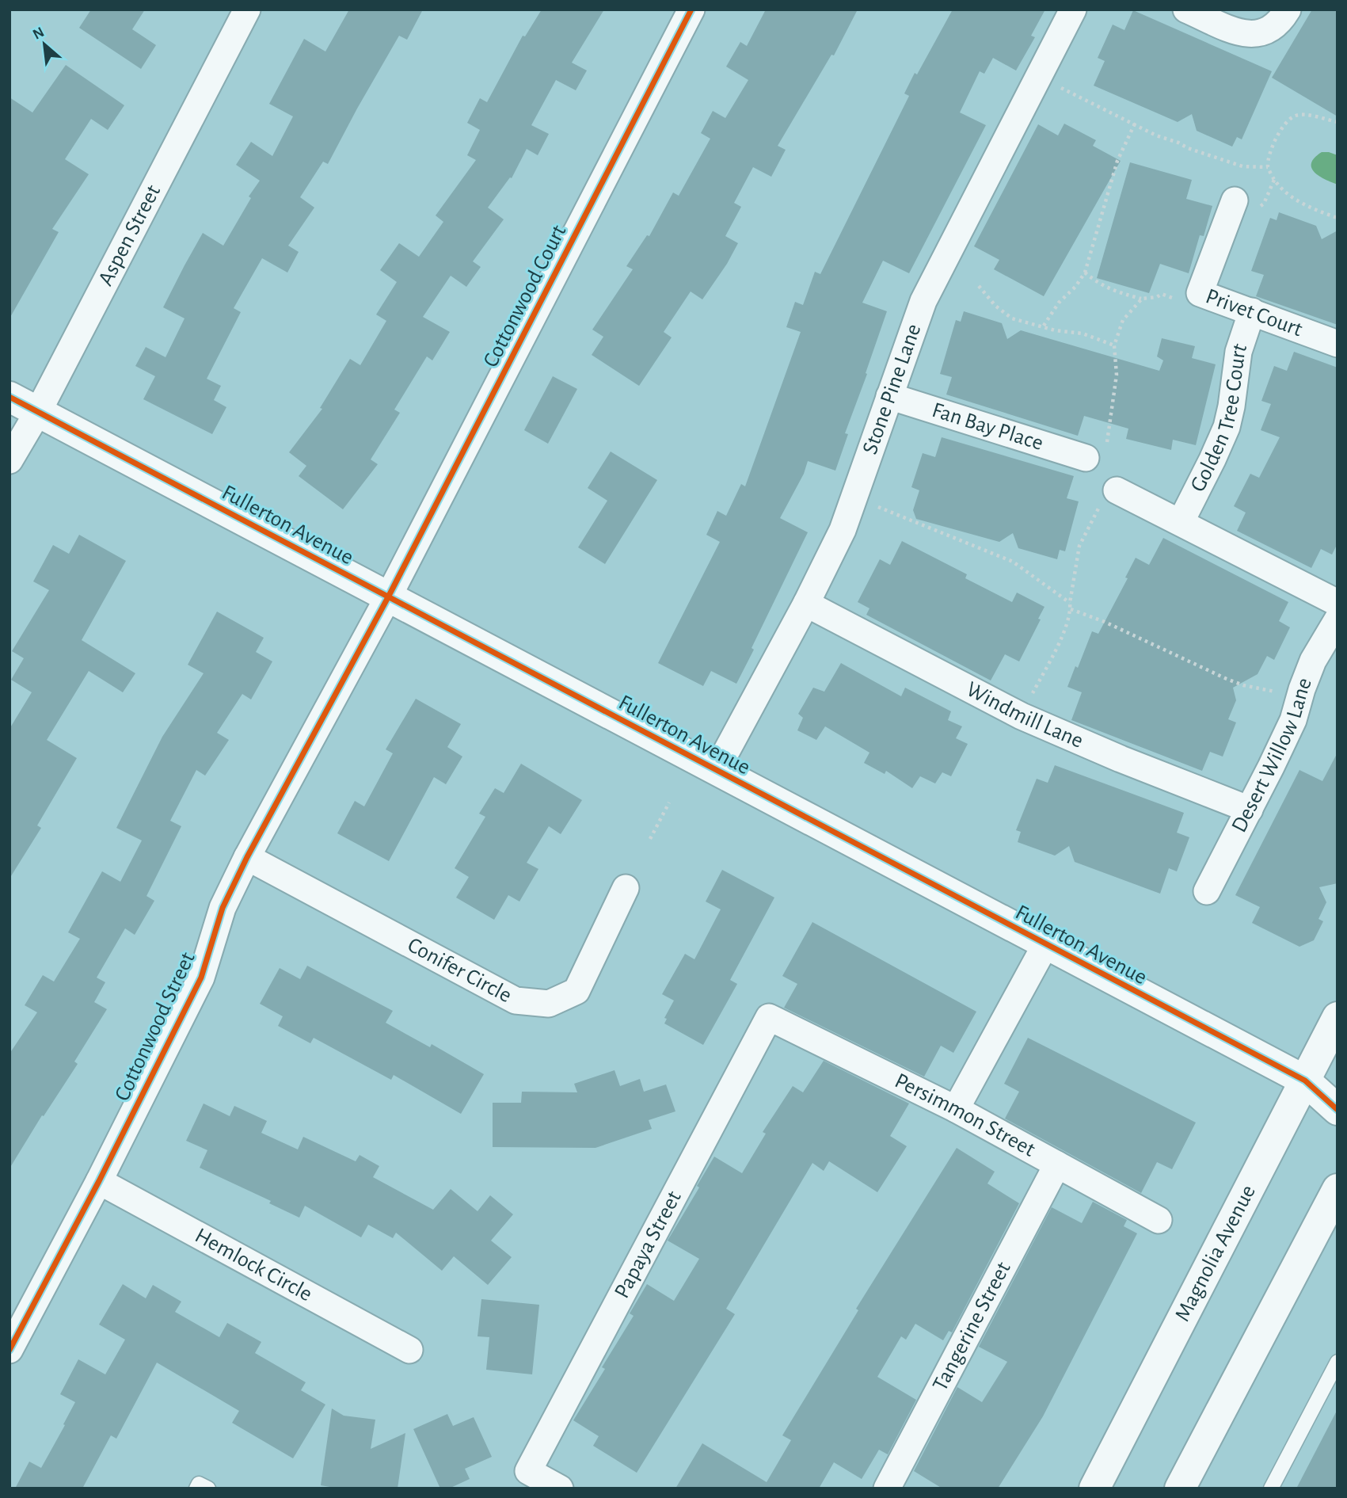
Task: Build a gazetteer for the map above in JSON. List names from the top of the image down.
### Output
{
  "streets": {
    "main road": ["Fullerton Avenue", "Magnolia Avenue"],
    "street": [
      "Aspen Street",
      "Cottonwood Court",
      "Privet Court",
      "Stone Pine Lane",
      "Golden Tree Court",
      "Fan Bay Place",
      "Windmill Lane",
      "Desert Willow Lane",
      "Conifer Circle",
      "Cottonwood Street",
      "Persimmon Street",
      "Papaya Street",
      "Hemlock Circle",
      "Tangerine Street"
    ]
  },
  "crossings": [
    ["Aspen Street", "Fullerton Avenue"],
    ["Cottonwood Court", "Fullerton Avenue"],
    ["Cottonwood Court", "Cottonwood Street"],
    ["Privet Court", "Golden Tree Court"],
    ["Stone Pine Lane", "Fan Bay Place"],
    ["Stone Pine Lane", "Fullerton Avenue"],
    ["Stone Pine Lane", "Windmill Lane"],
    ["Fullerton Avenue", "Cottonwood Street"],
    ["Fullerton Avenue", "Magnolia Avenue"],
    ["Windmill Lane", "Desert Willow Lane"],
    ["Conifer Circle", "Cottonwood Street"],
    ["Cottonwood Street", "Hemlock Circle"],
    ["Persimmon Street", "Papaya Street"],
    ["Persimmon Street", "Tangerine Street"]
  ],
  "north": "top left"
}
